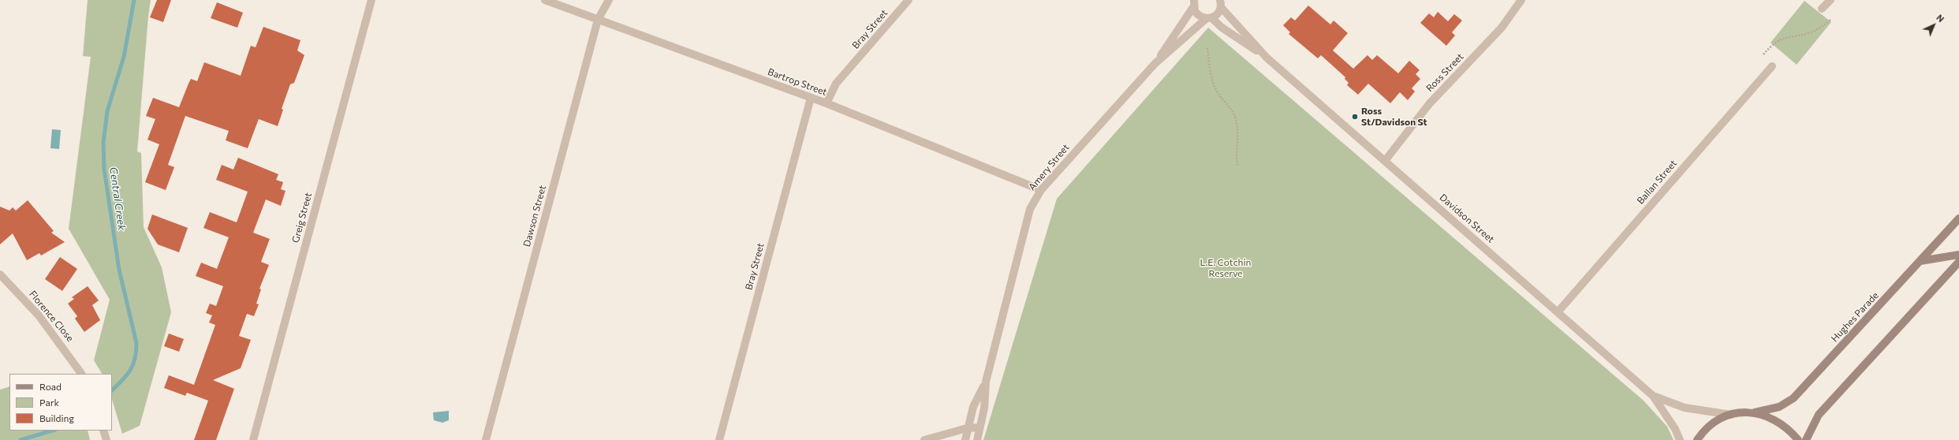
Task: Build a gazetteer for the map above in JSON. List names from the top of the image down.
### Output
{
  "streets": {
    "street": [
      "Bray Street",
      "Ross Street",
      "Bartrop Street",
      "Amery Street",
      "Ballan Street",
      "Dawson Street",
      "Greig Street",
      "Davidson Street",
      "Florence Close",
      "Hughes Parade"
    ]
  },
  "crossings": [
    ["Bray Street", "Bartrop Street"],
    ["Ross Street", "Davidson Street"],
    ["Bartrop Street", "Amery Street"],
    ["Bartrop Street", "Dawson Street"],
    ["Amery Street", "Davidson Street"],
    ["Ballan Street", "Davidson Street"]
  ],
  "water": ["Central Creek"],
  "parks": ["L.E. Cotchin Reserve"],
  "places": ["Ross St/Davidson St"],
  "legend": ["Road", "Park", "Building"],
  "north": "top right"
}
